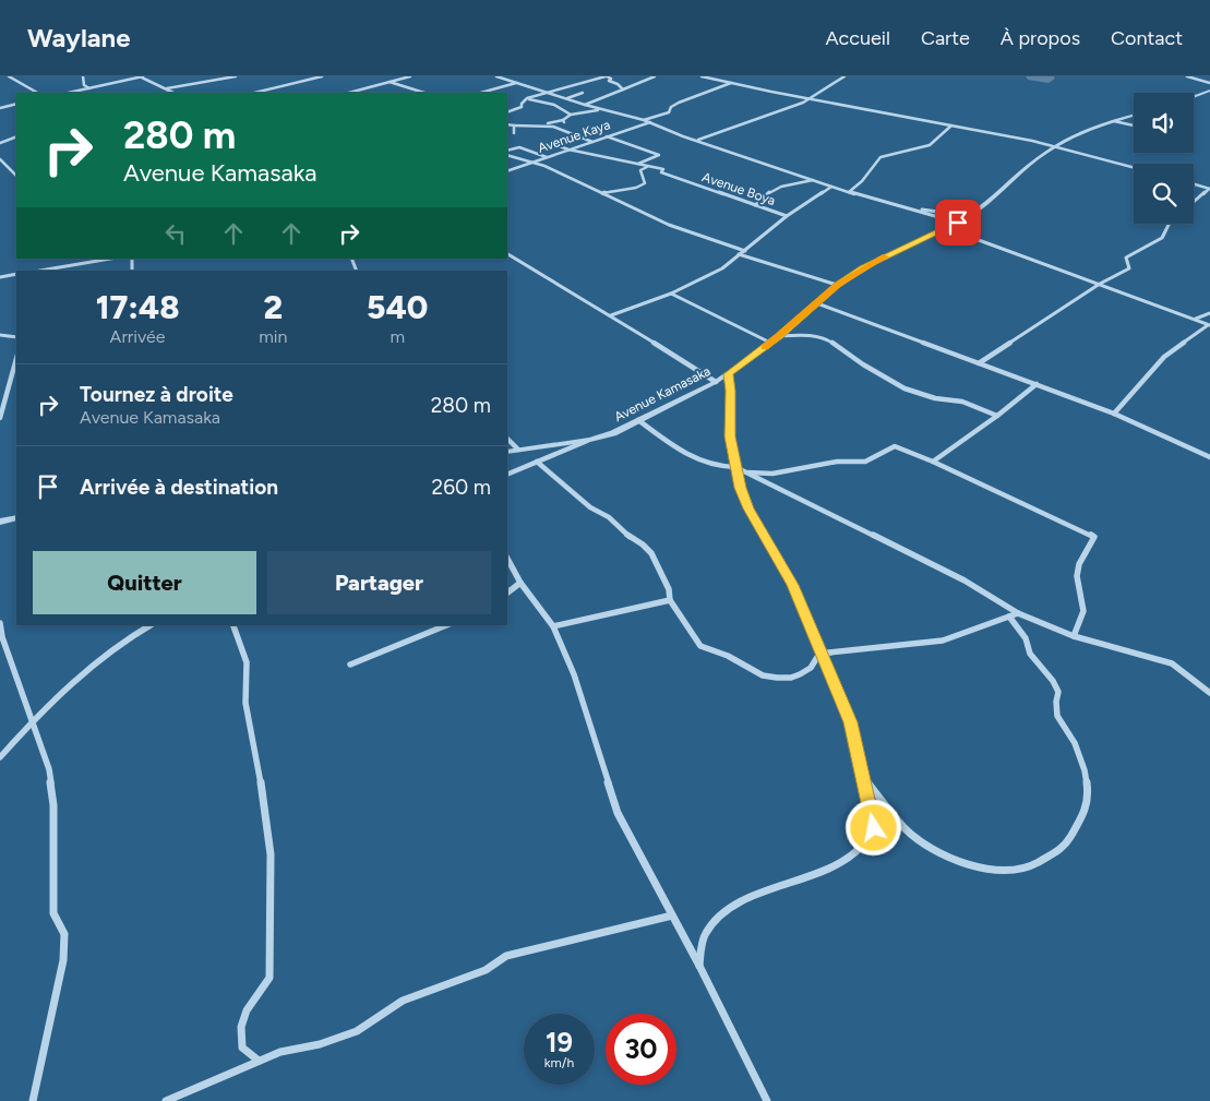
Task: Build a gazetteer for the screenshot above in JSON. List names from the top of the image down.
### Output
{
  "streets": {
    "street": ["Avenue Kaya", "Avenue Boya", "Avenue Kamasaka"]
  },
  "crossings": [
    ["Avenue Kaya", "Avenue Boya"]
  ],
  "page": {
    "header": "Waylane",
    "nav": [
      "Accueil",
      "Carte",
      "À propos",
      "Contact"
    ],
    "turn": ["280 m", "Avenue Kamasaka"],
    "eta": [
      "17:48",
      "Arrivée",
      "2",
      "min",
      "540",
      "m"
    ],
    "list": [
      {
        "name": "Tournez à droite",
        "note": "Avenue Kamasaka",
        "value": "280 m"
      },
      {
        "name": "Arrivée à destination",
        "value": "260 m"
      }
    ],
    "buttons": ["Quitter", "Partager"],
    "speed": "19 km/h",
    "limit": "30"
  }
}
